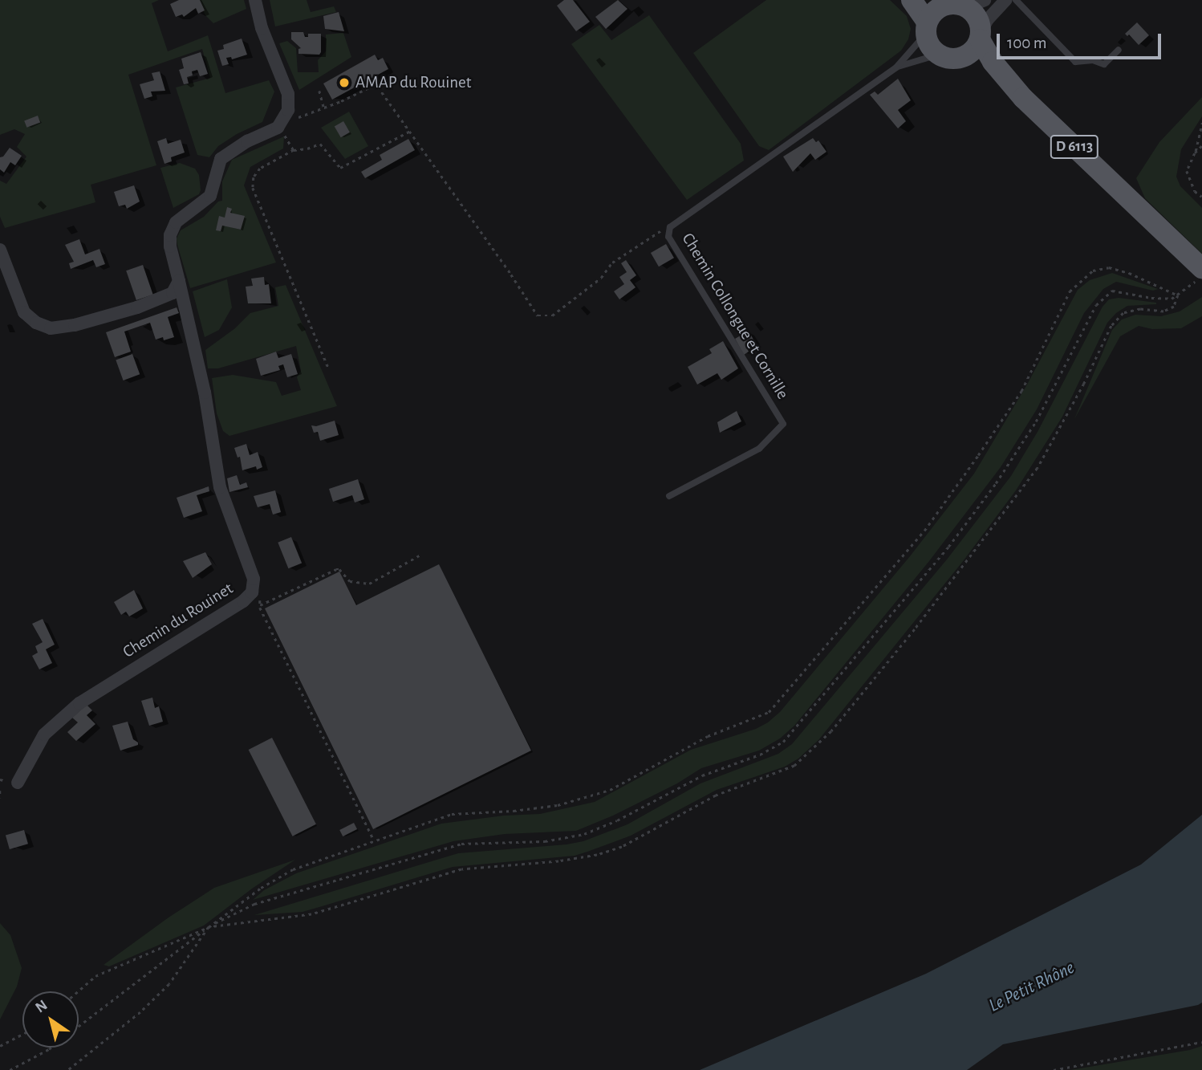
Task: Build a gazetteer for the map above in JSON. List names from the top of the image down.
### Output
{
  "streets": {
    "main road": ["D 6113"],
    "street": ["Chemin du Rouinet"],
    "lane": ["Chemin Collongue et Cornille"]
  },
  "water": ["Le Petit Rhône"],
  "places": ["AMAP du Rouinet"],
  "scale_bar": "100 m",
  "north": "top left"
}
